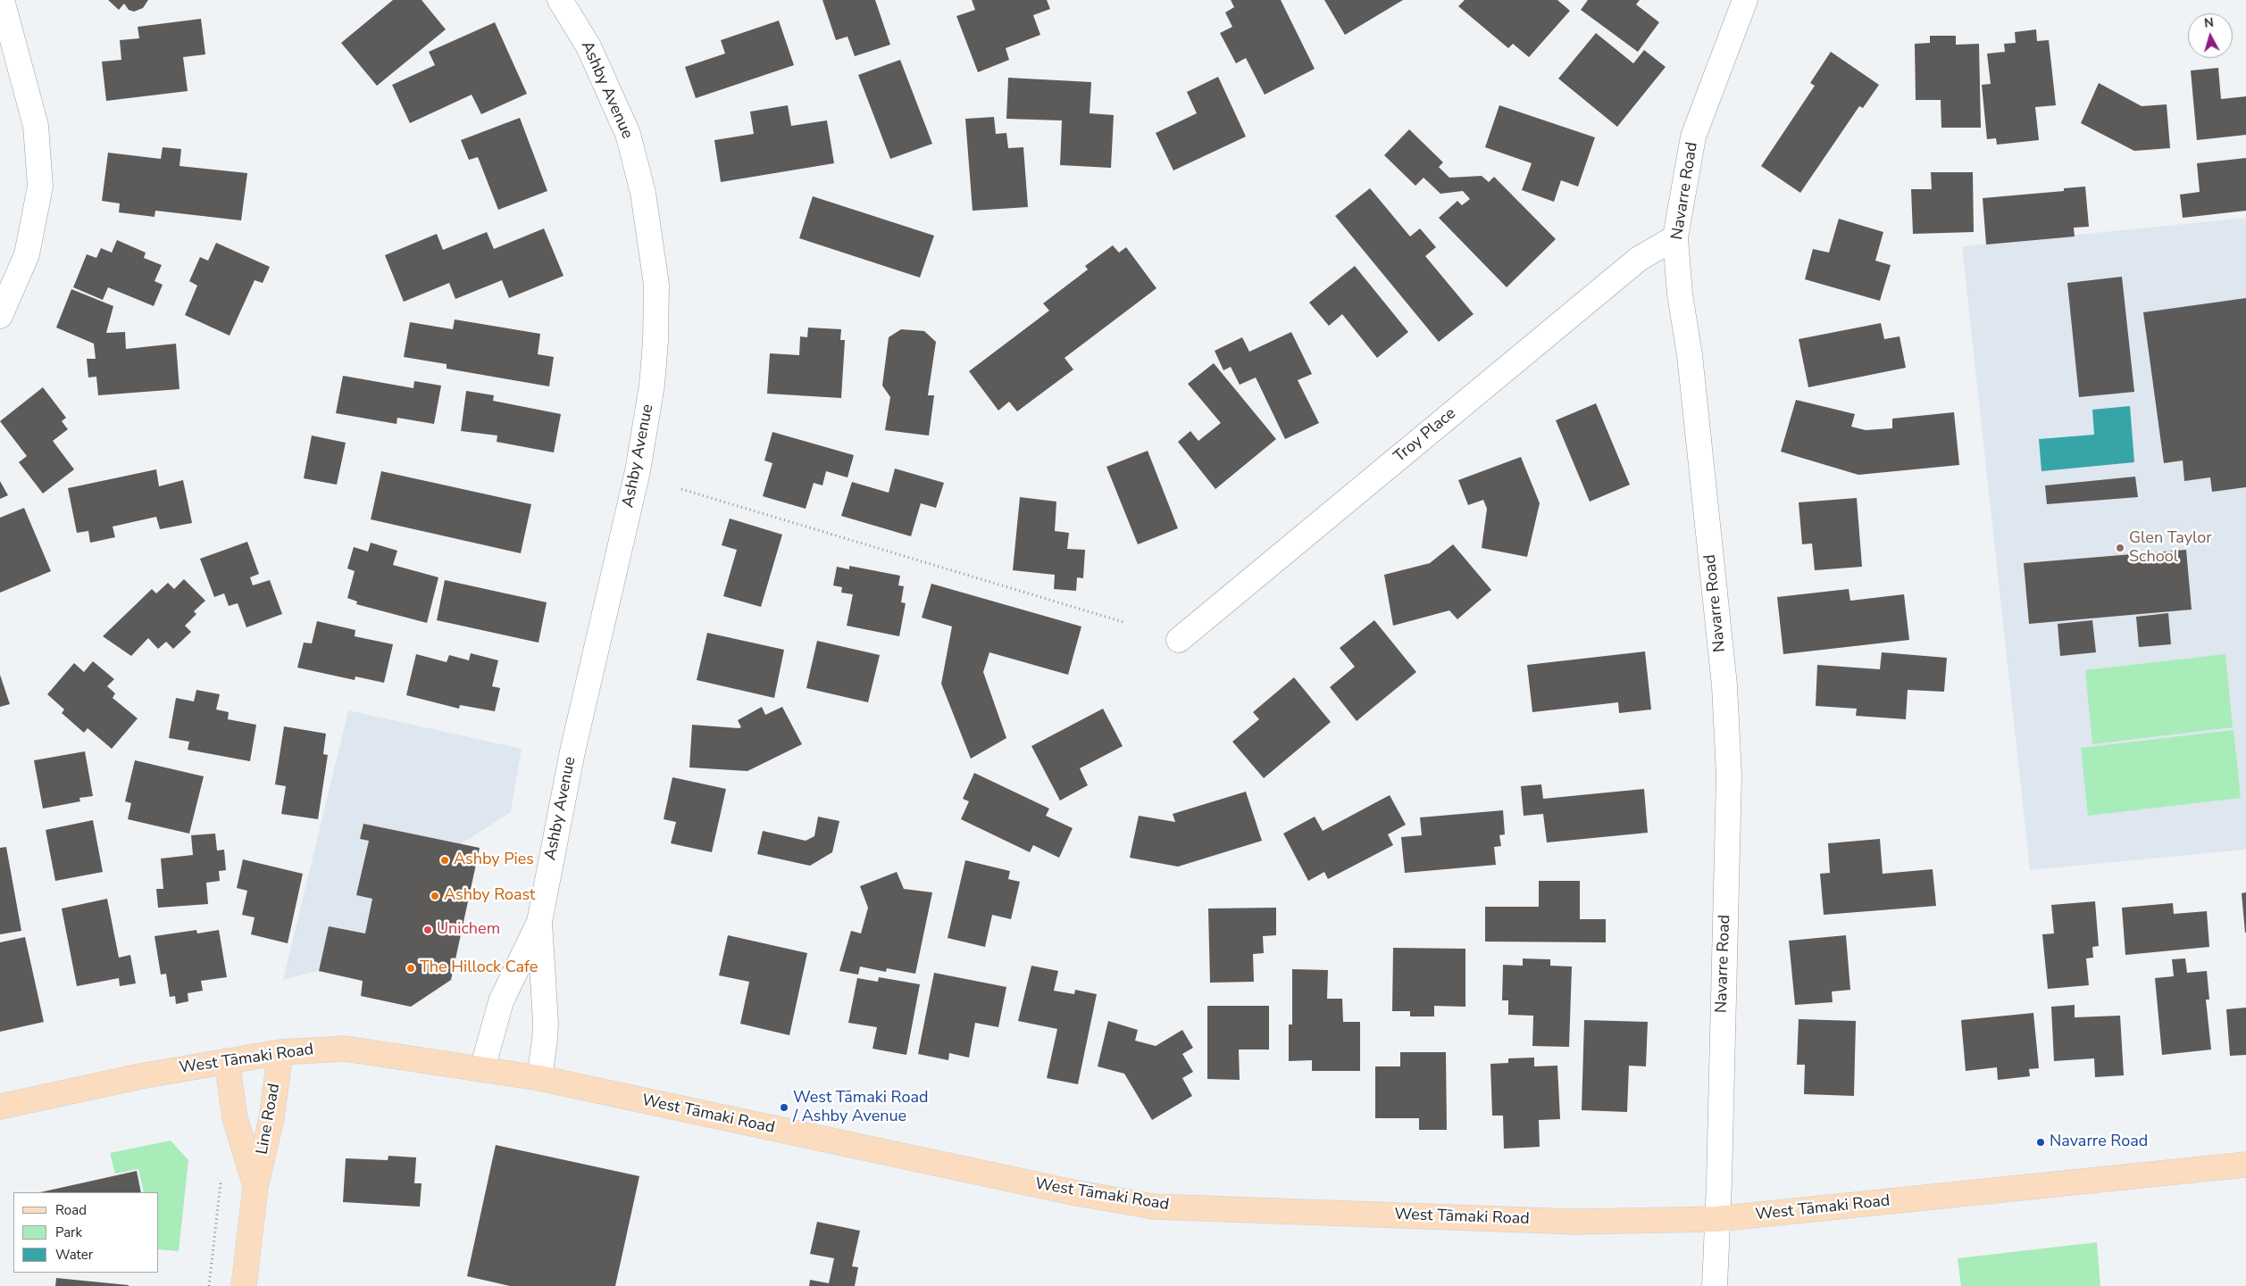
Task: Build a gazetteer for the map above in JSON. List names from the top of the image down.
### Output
{
  "streets": {
    "main road": ["West Tāmaki Road", "Line Road"],
    "street": ["Ashby Avenue", "Navarre Road", "Troy Place"]
  },
  "crossings": [
    ["Ashby Avenue", "West Tāmaki Road"],
    ["Navarre Road", "Troy Place"],
    ["Navarre Road", "West Tāmaki Road"],
    ["West Tāmaki Road", "Line Road"]
  ],
  "places": [
    "Glen Taylor School",
    "Ashby Pies",
    "Ashby Roast",
    "Unichem",
    "The Hillock Cafe",
    "West Tāmaki Road / Ashby Avenue",
    "Navarre Road"
  ],
  "legend": ["Road", "Park", "Water"],
  "north": "top"
}
